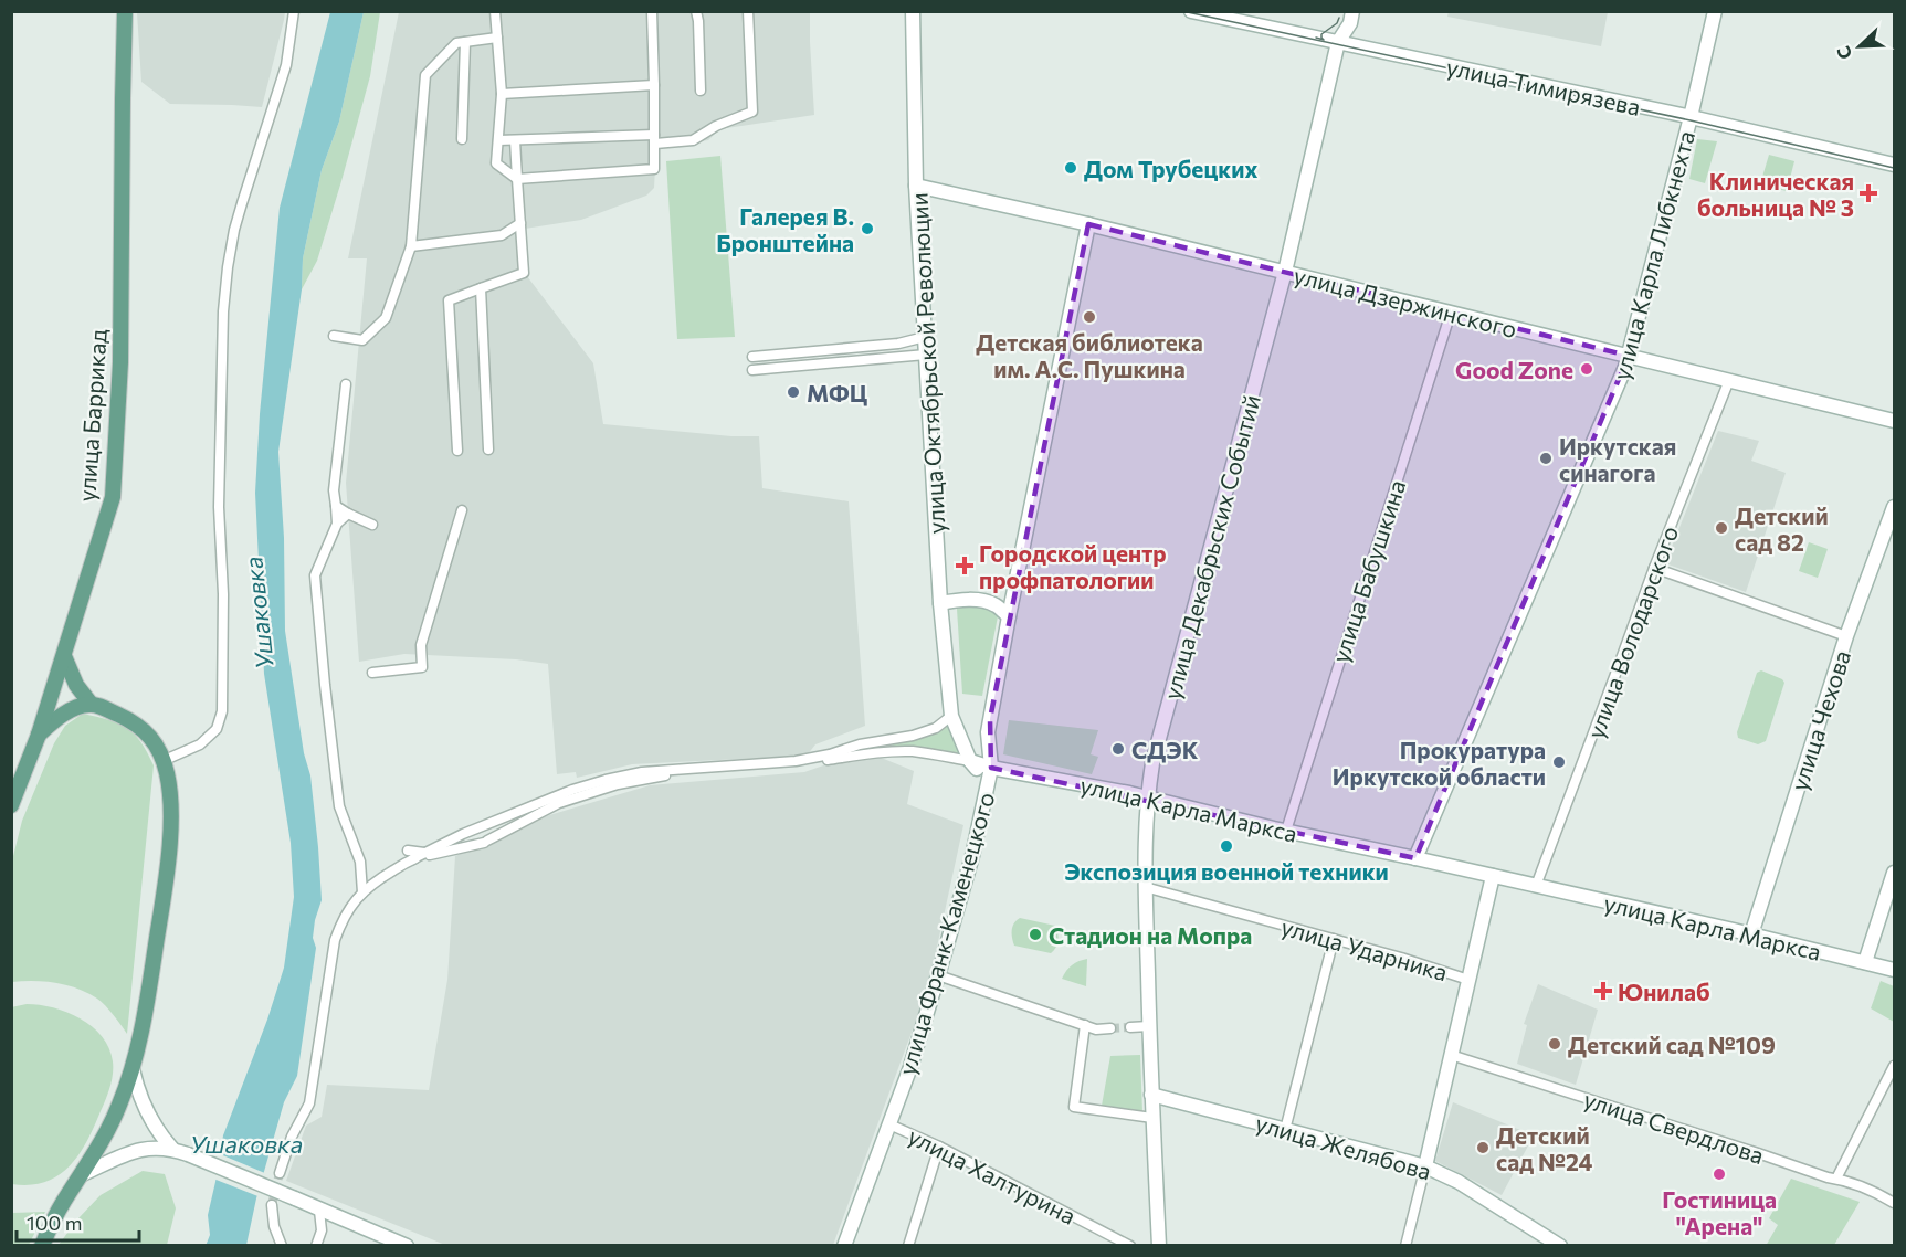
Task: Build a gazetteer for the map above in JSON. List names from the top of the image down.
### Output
{
  "streets": {
    "main road": [
      "улица Тимирязева",
      "улица Карла Либкнехта",
      "улица Дзержинского",
      "улица Октябрьской Революции",
      "улица Баррикад",
      "улица Декабрьских Событий",
      "улица Чехова",
      "улица Карла Маркса",
      "улица Франк-Каменецкого",
      "улица Желябова"
    ],
    "street": [
      "улица Бабушкина",
      "улица Володарского",
      "улица Ударника",
      "улица Свердлова",
      "улица Халтурина"
    ]
  },
  "crossings": [
    ["улица Тимирязева", "улица Карла Либкнехта"],
    ["улица Тимирязева", "улица Декабрьских Событий"],
    ["улица Карла Либкнехта", "улица Дзержинского"],
    ["улица Карла Либкнехта", "улица Карла Маркса"],
    ["улица Дзержинского", "улица Октябрьской Революции"],
    ["улица Дзержинского", "улица Декабрьских Событий"],
    ["улица Дзержинского", "улица Бабушкина"],
    ["улица Дзержинского", "улица Володарского"],
    ["улица Дзержинского", "улица Франк-Каменецкого"],
    ["улица Октябрьской Революции", "улица Карла Маркса"],
    ["улица Октябрьской Революции", "улица Франк-Каменецкого"],
    ["улица Декабрьских Событий", "улица Карла Маркса"],
    ["улица Декабрьских Событий", "улица Ударника"],
    ["улица Декабрьских Событий", "улица Желябова"],
    ["улица Бабушкина", "улица Карла Маркса"],
    ["улица Володарского", "улица Карла Маркса"],
    ["улица Чехова", "улица Карла Маркса"],
    ["улица Карла Маркса", "улица Франк-Каменецкого"],
    ["улица Франк-Каменецкого", "улица Халтурина"]
  ],
  "water": ["Ушаковка"],
  "places": {
    "other": [
      "Дом Трубецких",
      "Галерея В. Бронштейна",
      "Детская библиотека им. А.С. Пушкина",
      "Good Zone",
      "МФЦ",
      "Иркутская синагога",
      "Детский сад 82",
      "СДЭК",
      "Прокуратура Иркутской области",
      "Экспозиция военной техники",
      "Стадион на Мопра",
      "Детский сад №109",
      "Детский сад №24",
      "Гостиница \"Арена\""
    ],
    "health": ["Клиническая больница № 3", "Городской центр профпатологии", "Юнилаб"]
  },
  "scale_bar": "100 m",
  "north": "bottom left"
}
